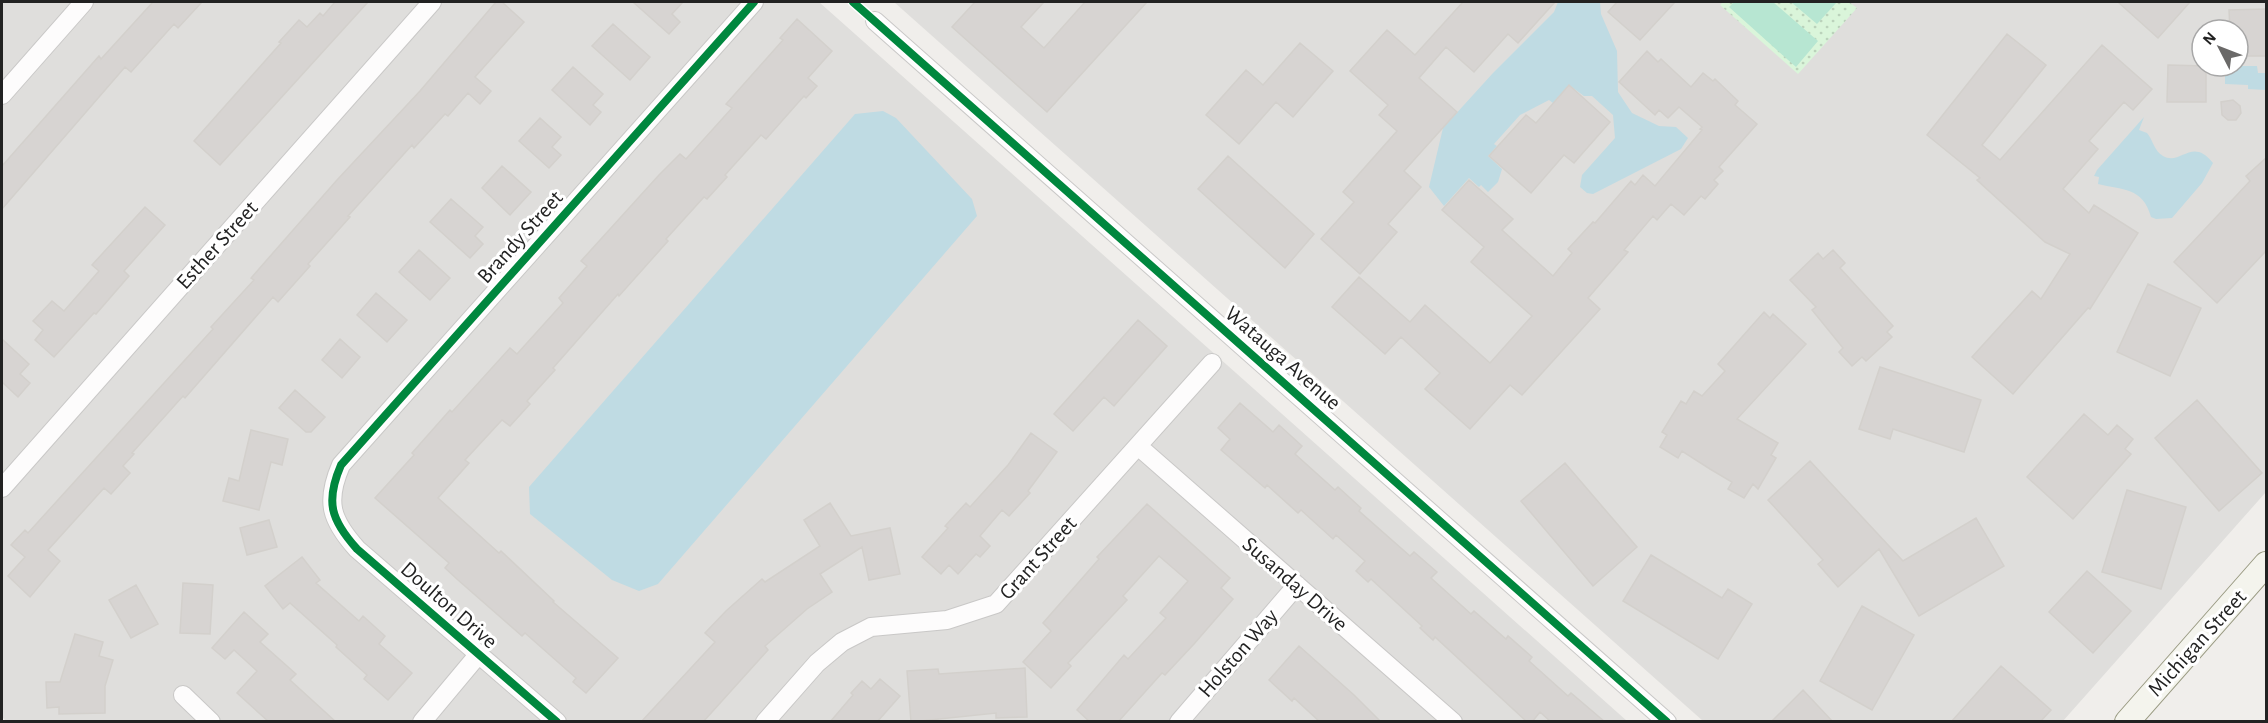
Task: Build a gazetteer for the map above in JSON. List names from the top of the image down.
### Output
{
  "streets": {
    "street": [
      "Brandy Street",
      "Esther Street",
      "Watauga Avenue",
      "Grant Street",
      "Susanday Drive",
      "Doulton Drive",
      "Michigan Street",
      "Holston Way"
    ]
  },
  "crossings": [
    ["Brandy Street", "Doulton Drive"],
    ["Grant Street", "Susanday Drive"],
    ["Susanday Drive", "Holston Way"]
  ],
  "north": "top left"
}
